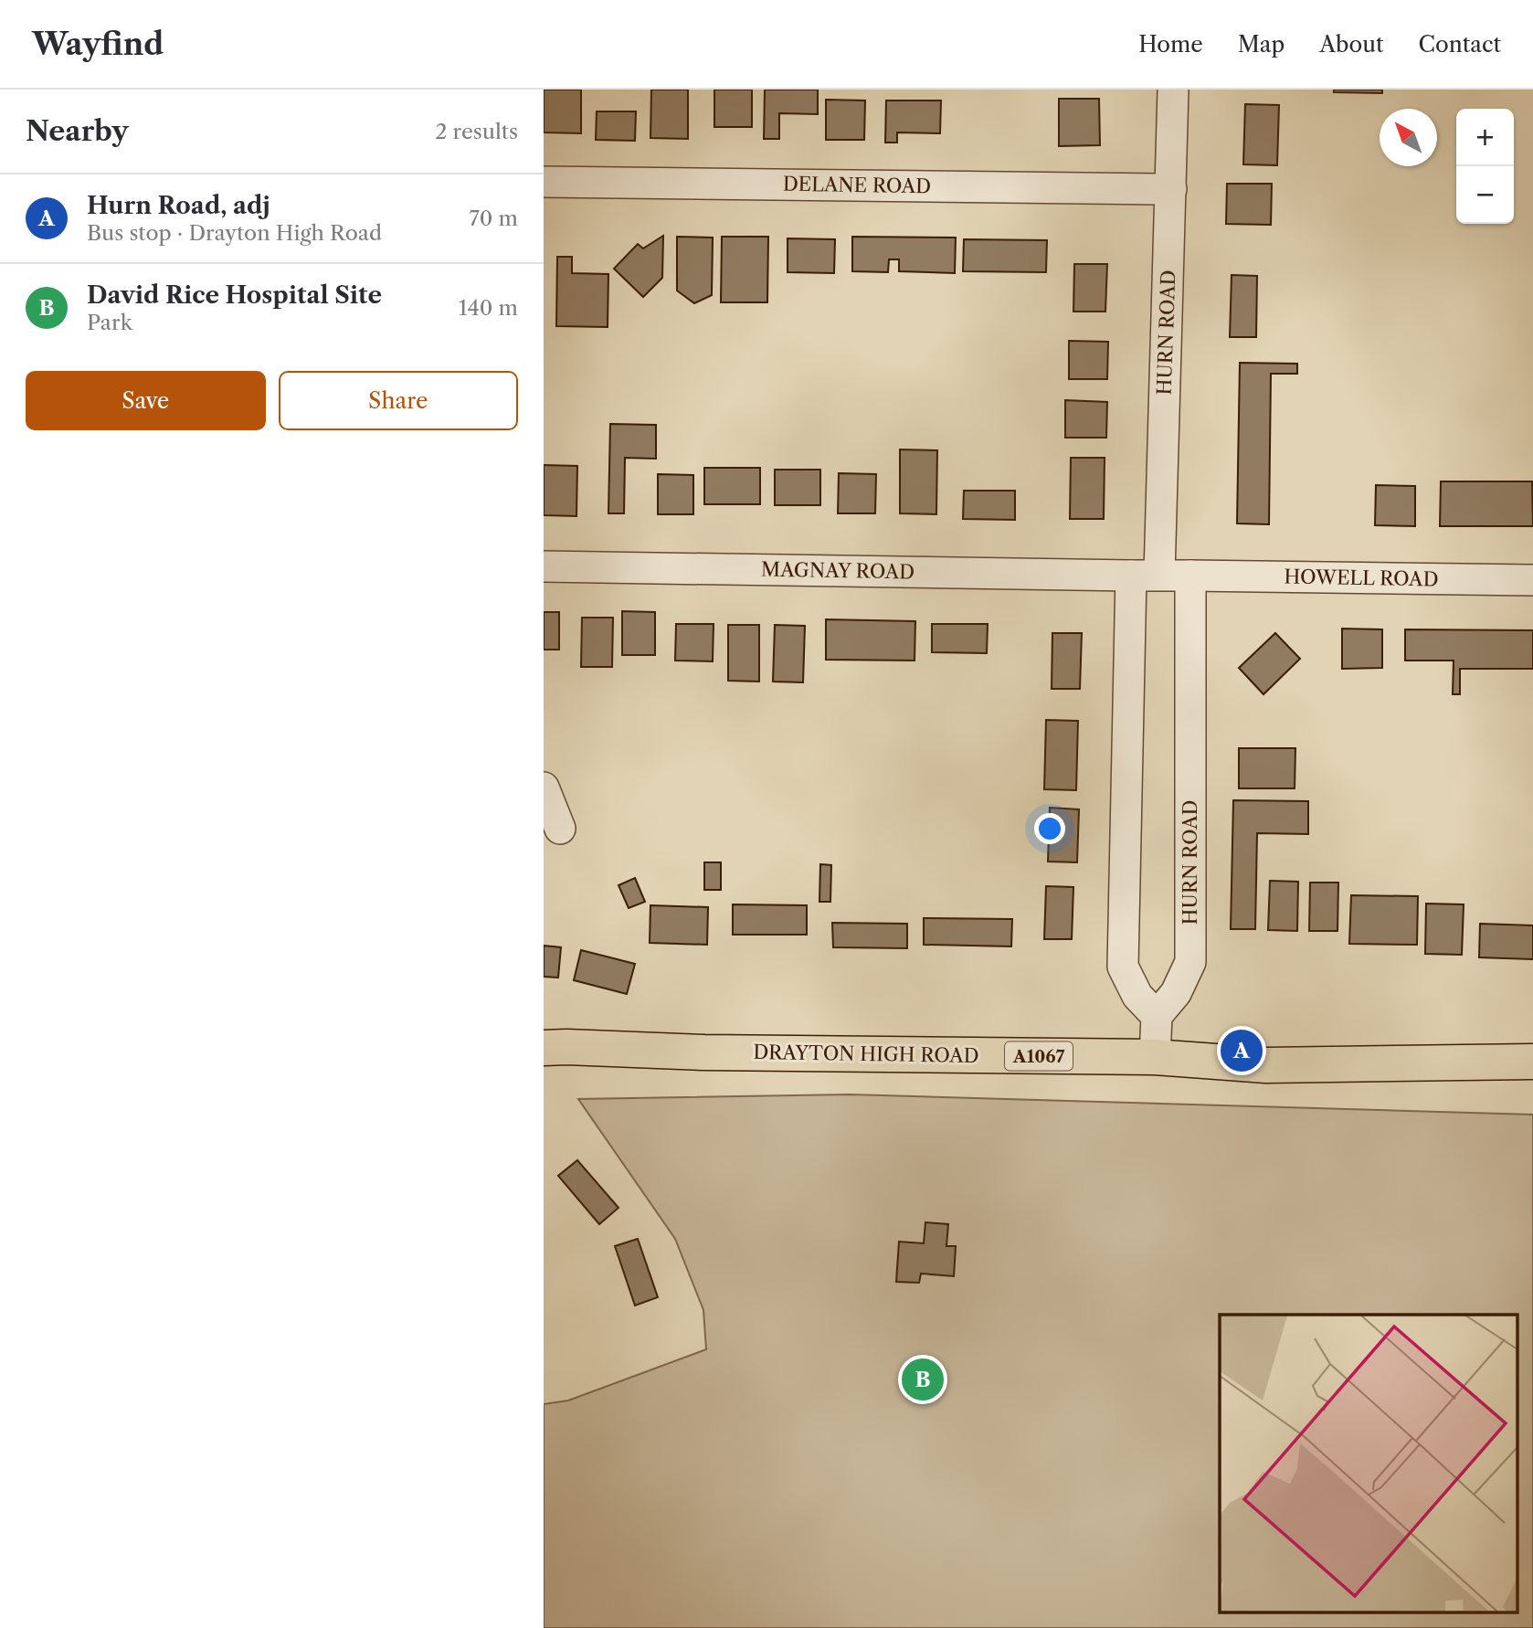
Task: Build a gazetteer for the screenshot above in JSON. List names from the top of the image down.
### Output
{
  "streets": {
    "main road": ["DRAYTON HIGH ROAD", "A1067"],
    "street": [
      "DELANE ROAD",
      "HURN ROAD",
      "MAGNAY ROAD",
      "HOWELL ROAD"
    ]
  },
  "crossings": [
    ["DELANE ROAD", "HURN ROAD"],
    ["HURN ROAD", "MAGNAY ROAD"],
    ["HURN ROAD", "HOWELL ROAD"]
  ],
  "north": "top left",
  "page": {
    "header": "Wayfind",
    "nav": [
      "Home",
      "Map",
      "About",
      "Contact"
    ],
    "heading": ["Nearby", "2 results"],
    "map_buttons": ["+", "−"],
    "list": [
      {
        "mark": "A",
        "name": "Hurn Road, adj",
        "note": "Bus stop · Drayton High Road",
        "value": "70 m"
      },
      {
        "mark": "B",
        "name": "David Rice Hospital Site",
        "note": "Park",
        "value": "140 m"
      }
    ],
    "buttons": ["Save", "Share"],
    "pins": ["A", "B"]
  }
}
